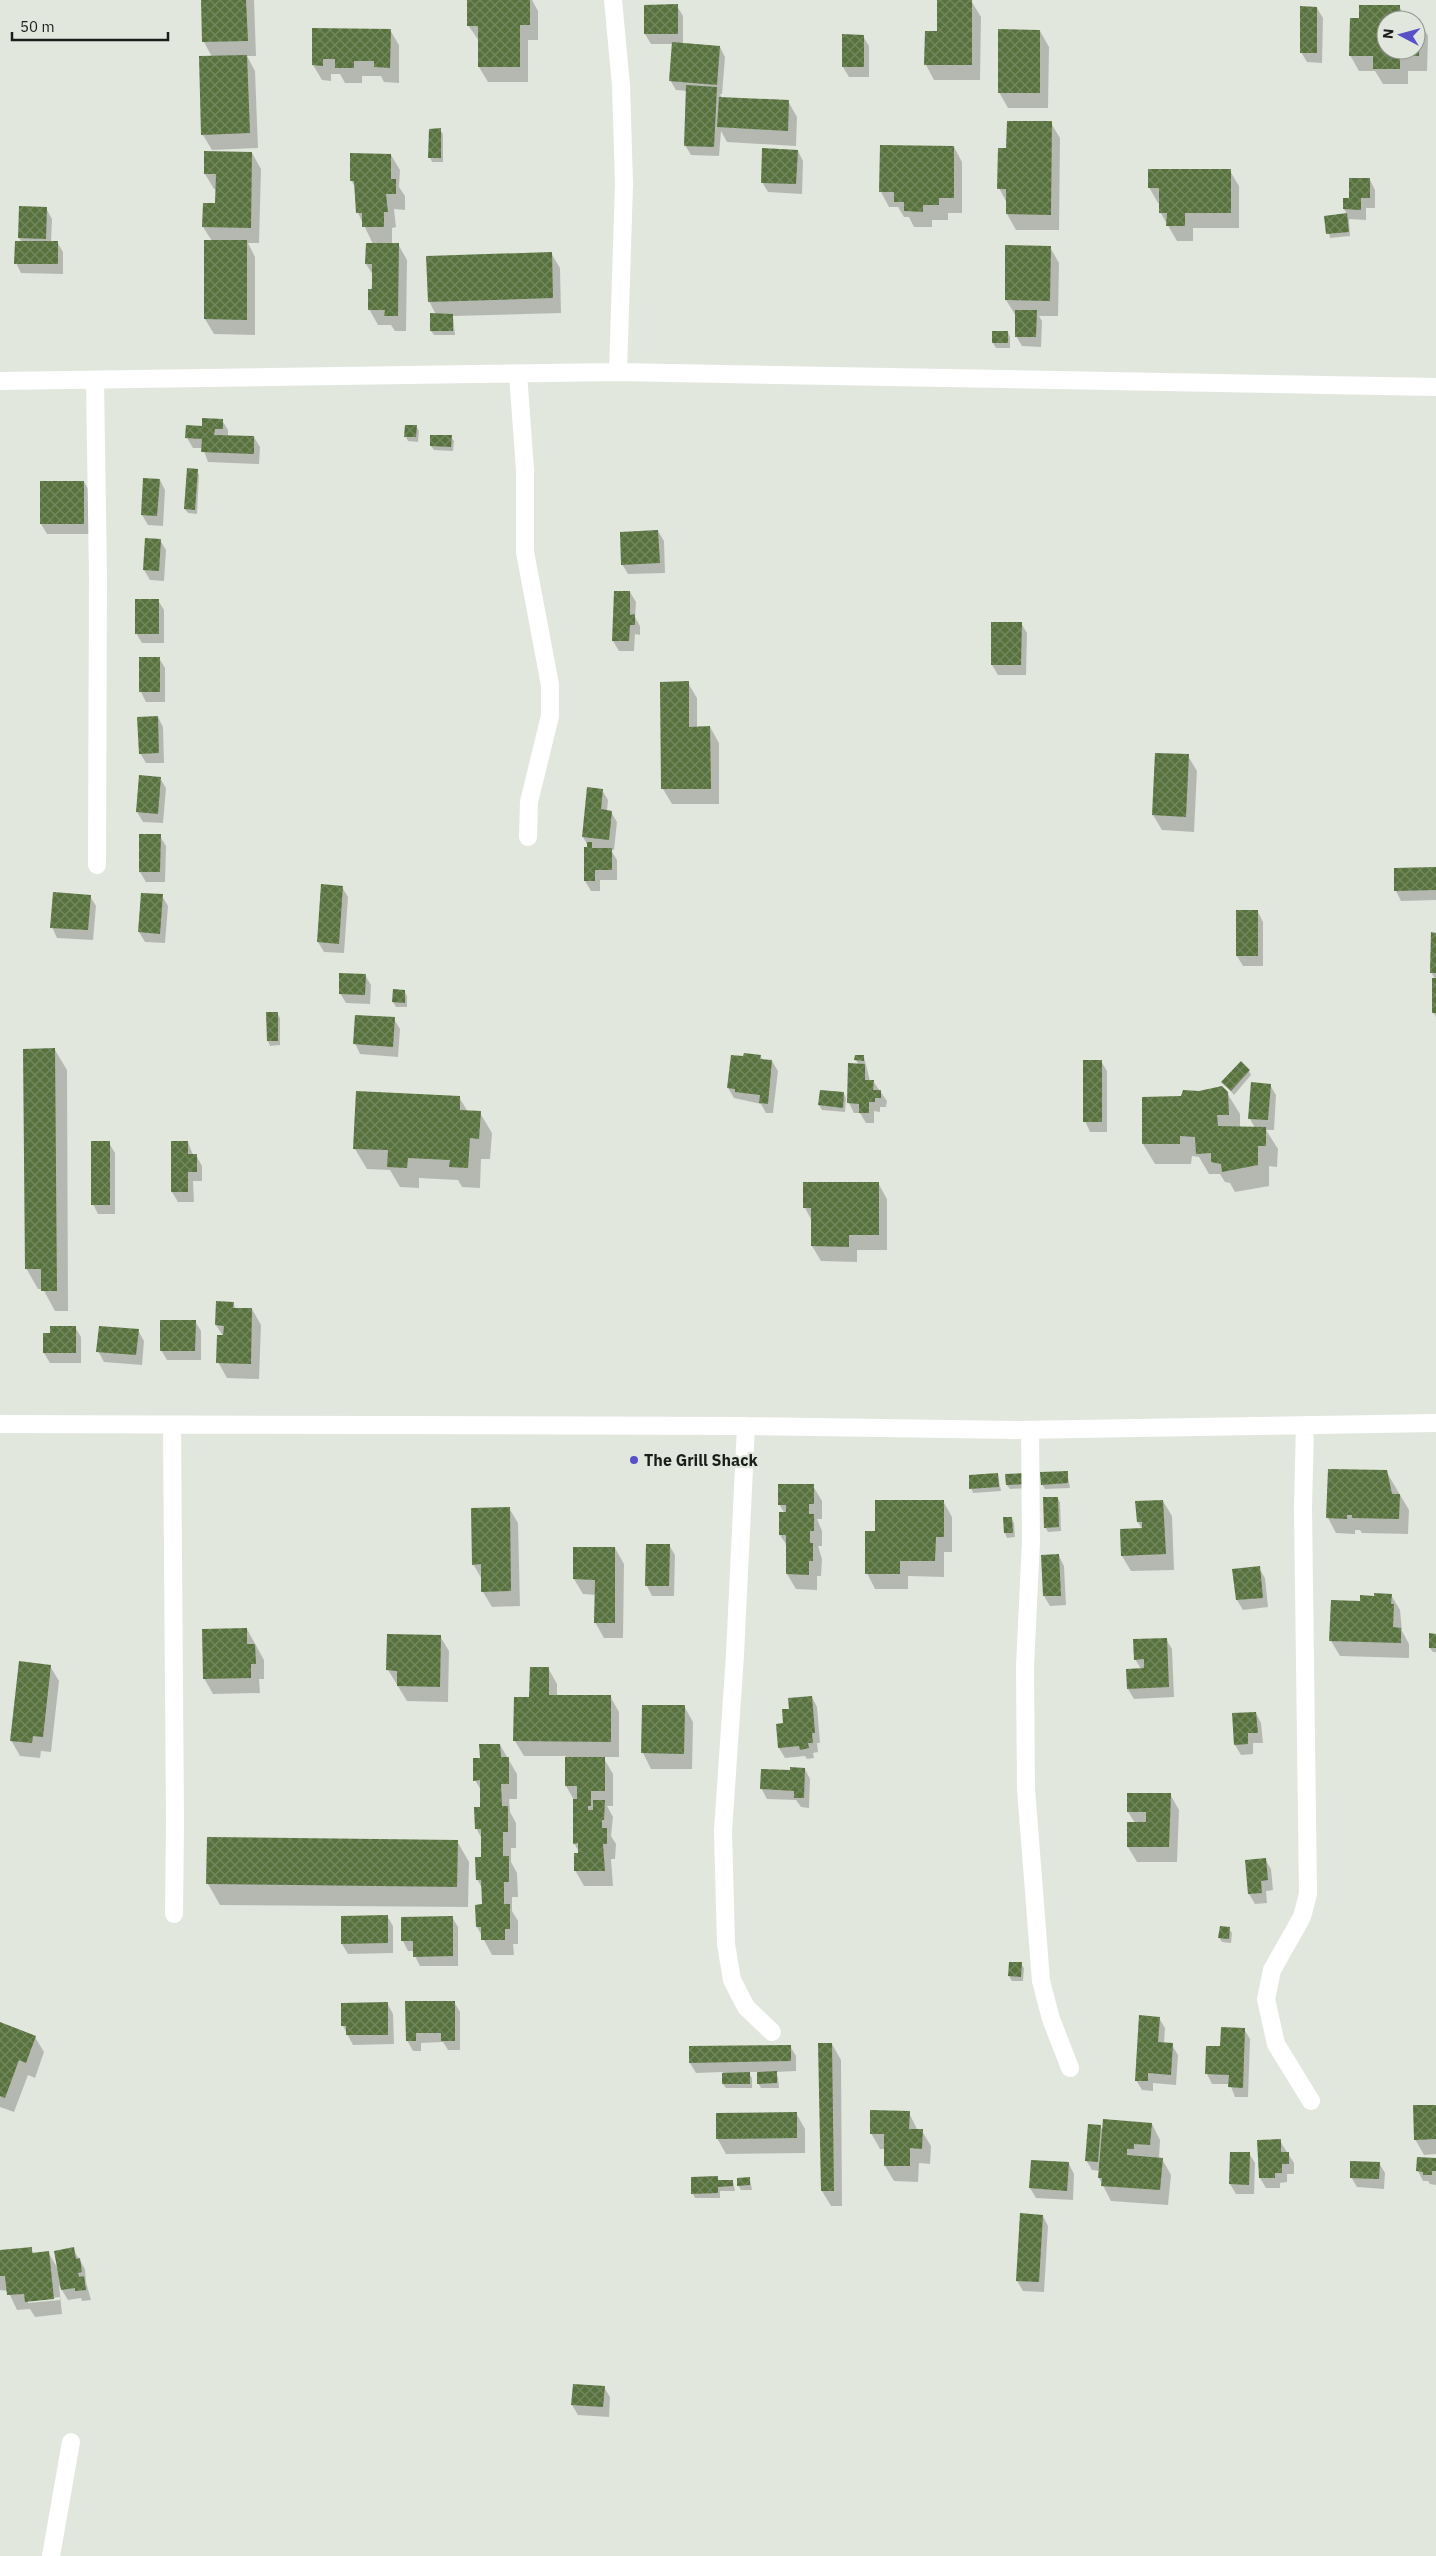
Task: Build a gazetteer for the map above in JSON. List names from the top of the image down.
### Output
{
  "places": ["The Grill Shack"],
  "scale_bar": "50 m",
  "north": "left"
}
